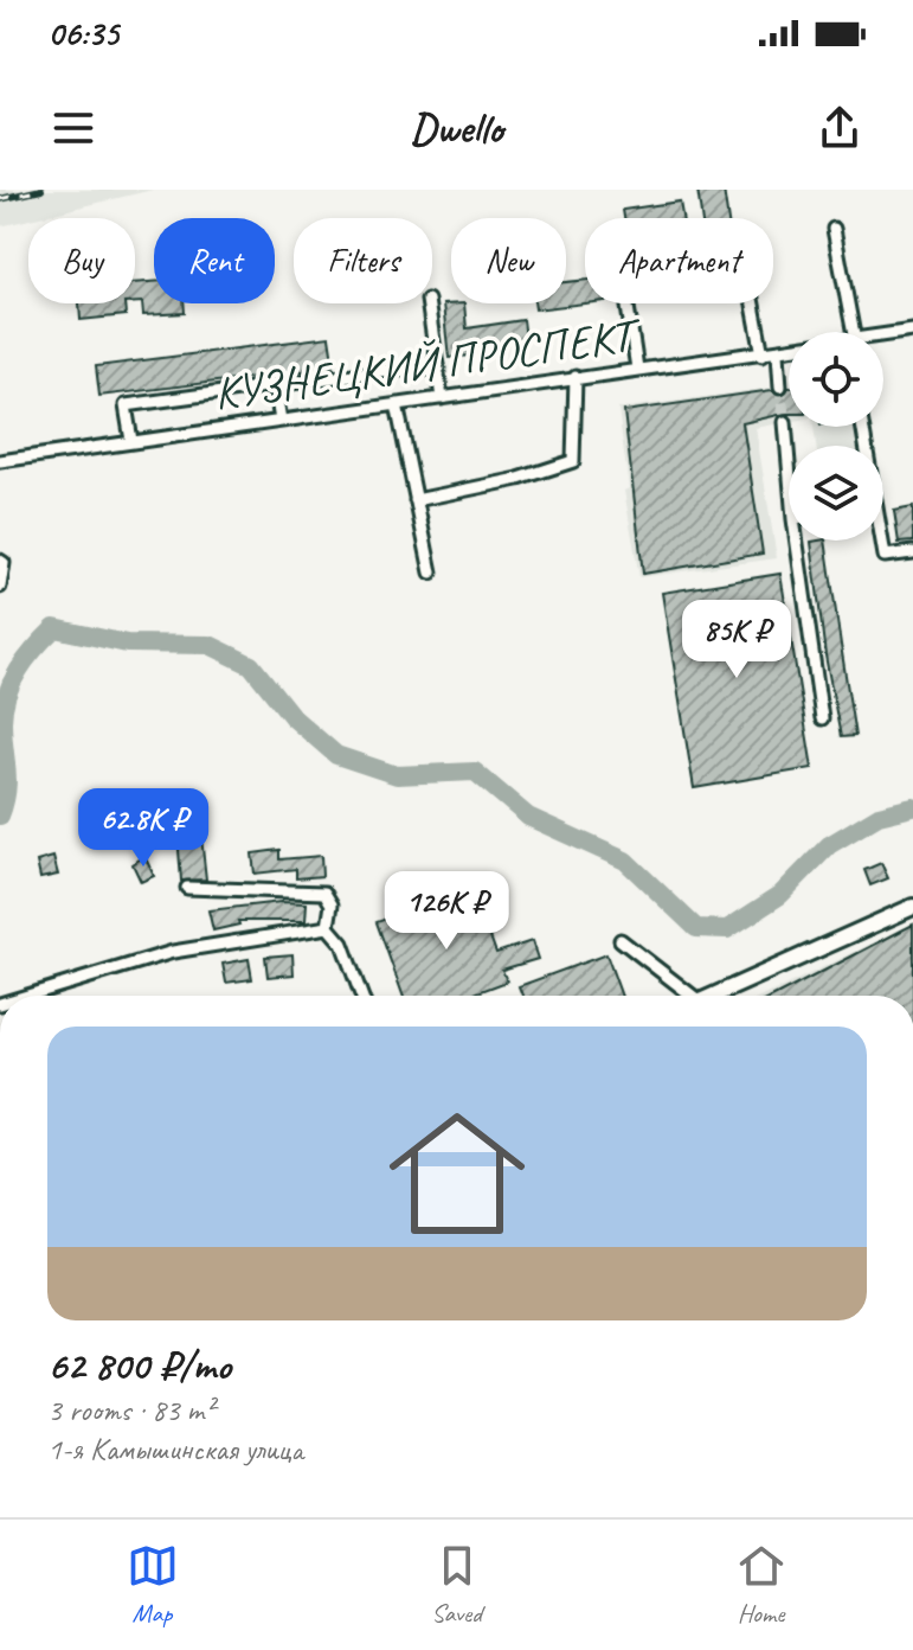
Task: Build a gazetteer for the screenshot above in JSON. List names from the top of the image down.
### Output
{
  "streets": {
    "street": ["КУЗНЕЦКИЙ ПРОСПЕКТ"]
  },
  "page": {
    "status": "06:35",
    "header": "Dwello",
    "chip": [
      "Buy",
      "Rent",
      "Filters",
      "New",
      "Apartment"
    ],
    "price": ["85K ₽", "62.8K ₽", "126K ₽"],
    "list": [
      {
        "name": "62 800 ₽/mo",
        "note": "3 rooms · 83 m² · 1-я Камышинская улица"
      }
    ],
    "tabs": ["Map", "Saved", "Home"]
  }
}
